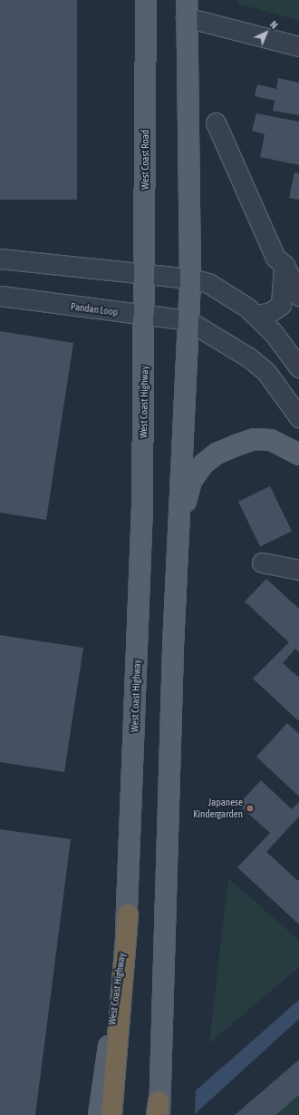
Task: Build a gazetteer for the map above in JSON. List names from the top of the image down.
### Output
{
  "streets": {
    "main road": ["West Coast Road", "West Coast Highway"],
    "street": ["Pandan Loop"]
  },
  "crossings": [
    ["West Coast Road", "West Coast Highway"],
    ["Pandan Loop", "West Coast Highway"]
  ],
  "places": ["Japanese Kindergarden"],
  "north": "top right"
}
